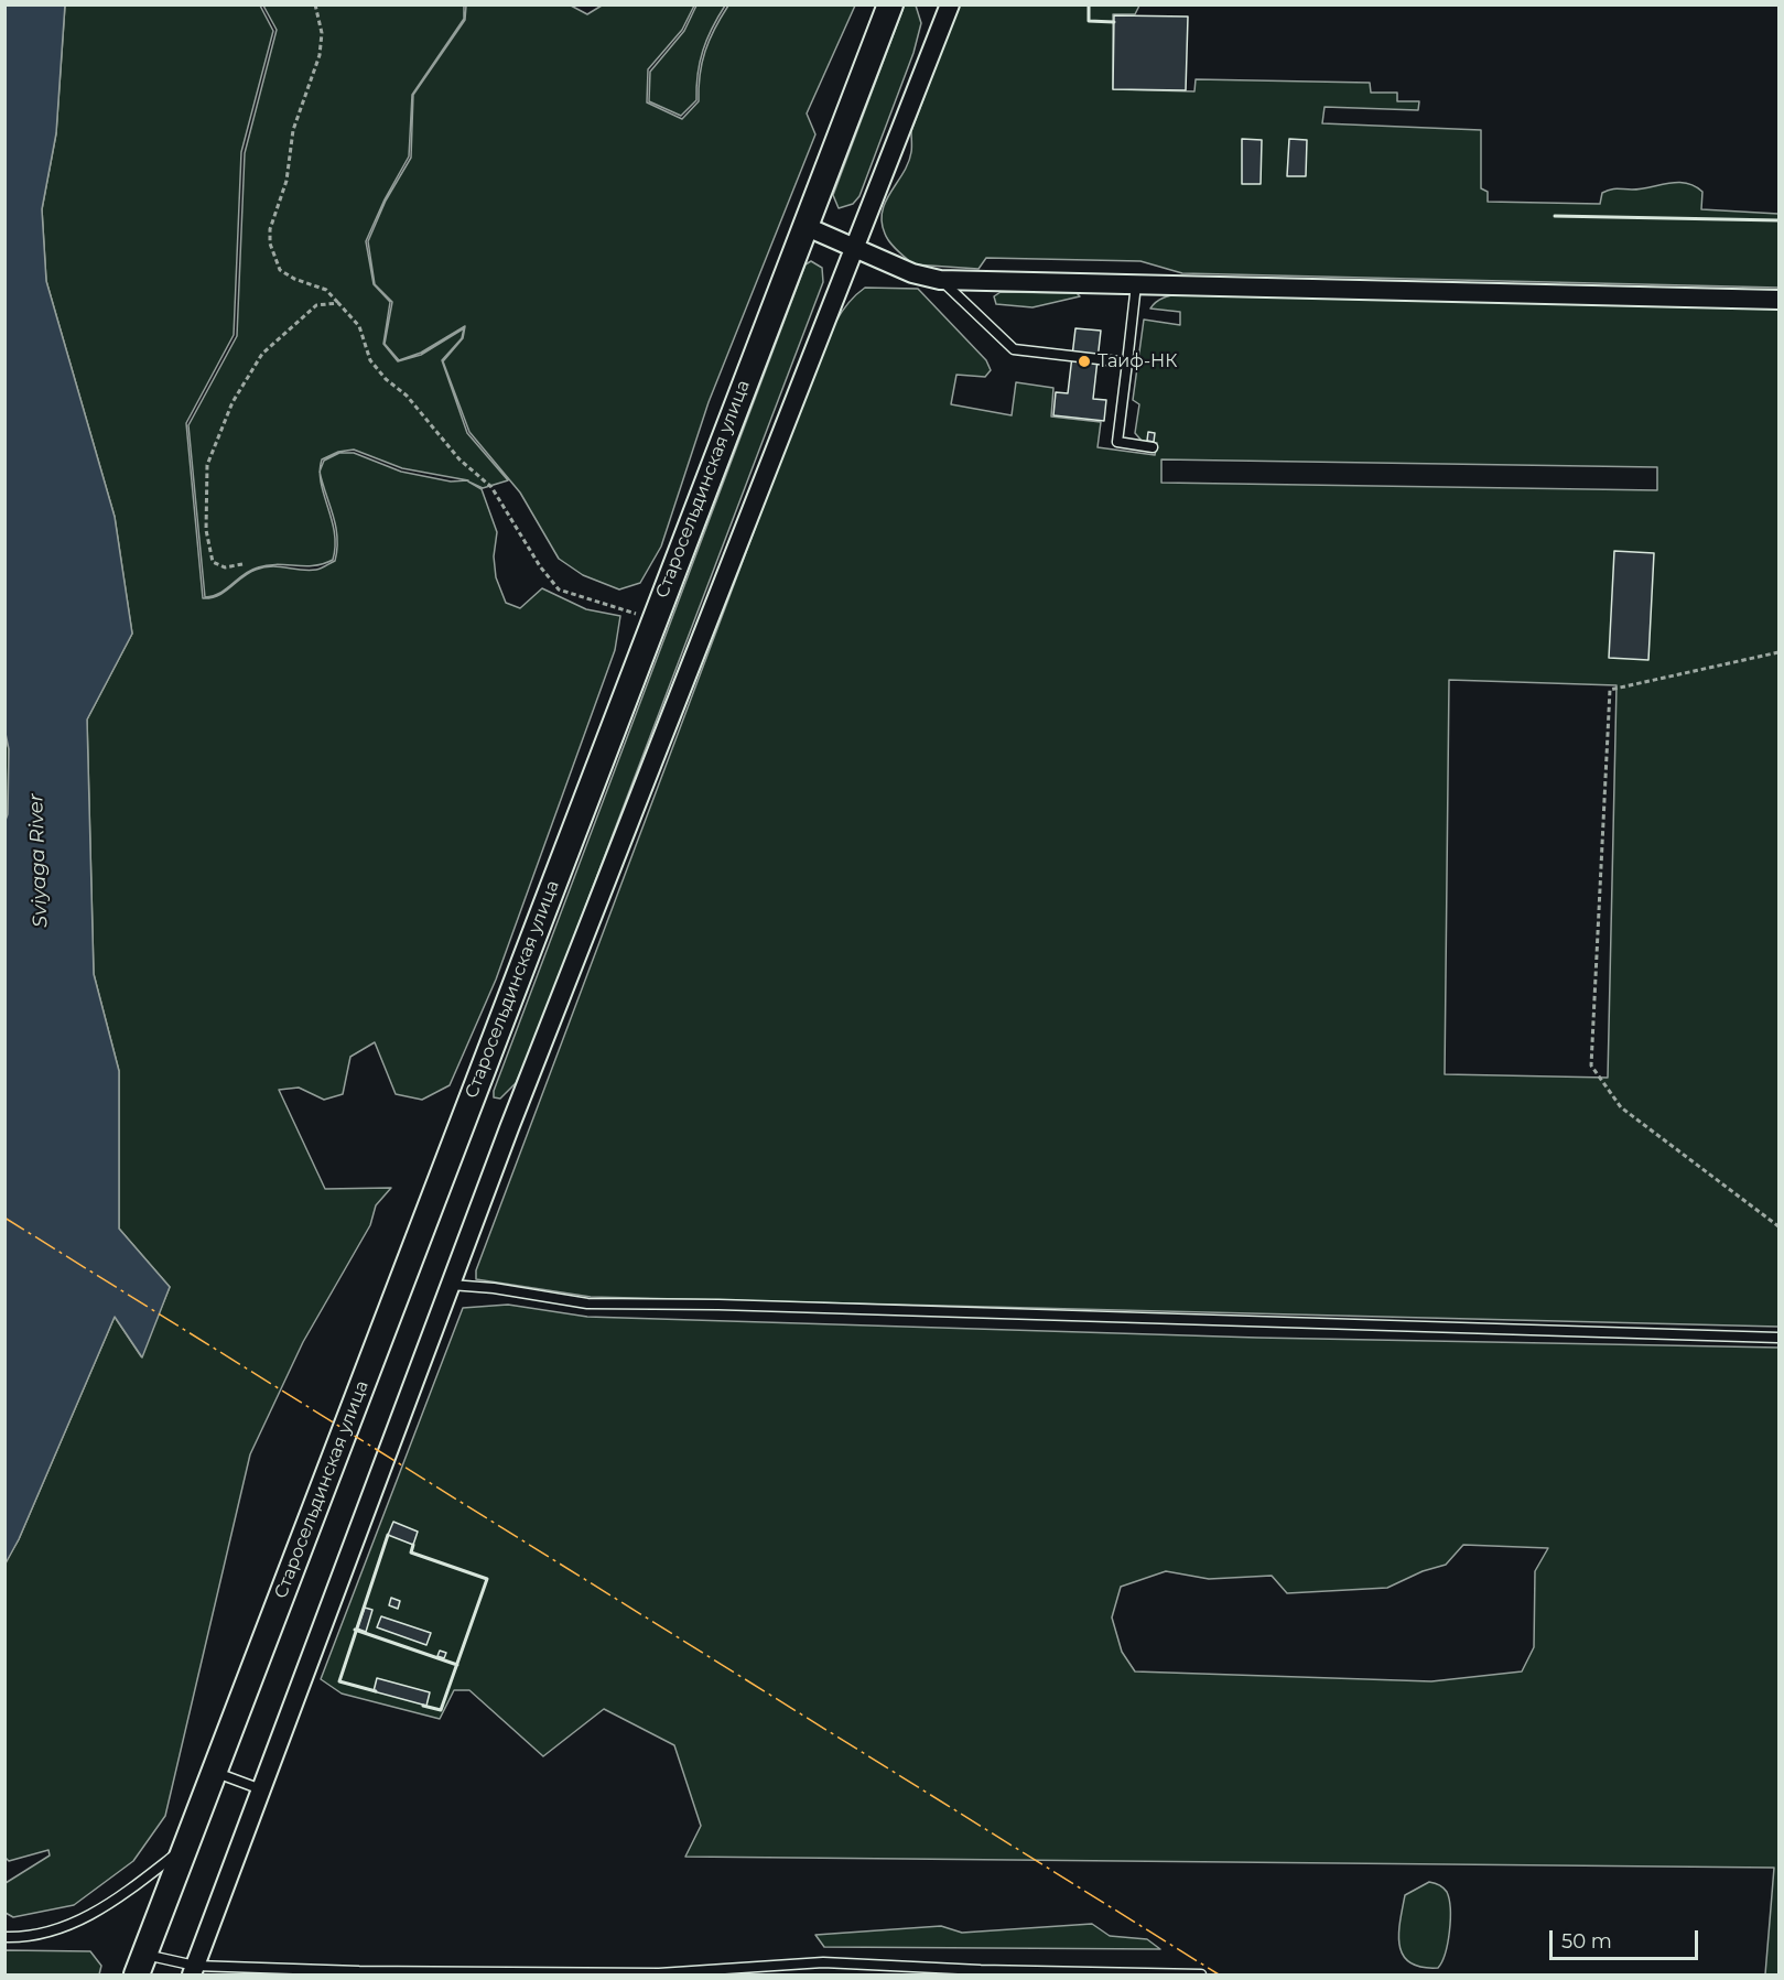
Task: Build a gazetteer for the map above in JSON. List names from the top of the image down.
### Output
{
  "streets": {
    "main road": ["Старосельдинская улица"]
  },
  "water": ["Sviyaga River"],
  "places": ["Таиф-НК"],
  "scale_bar": "50 m"
}
